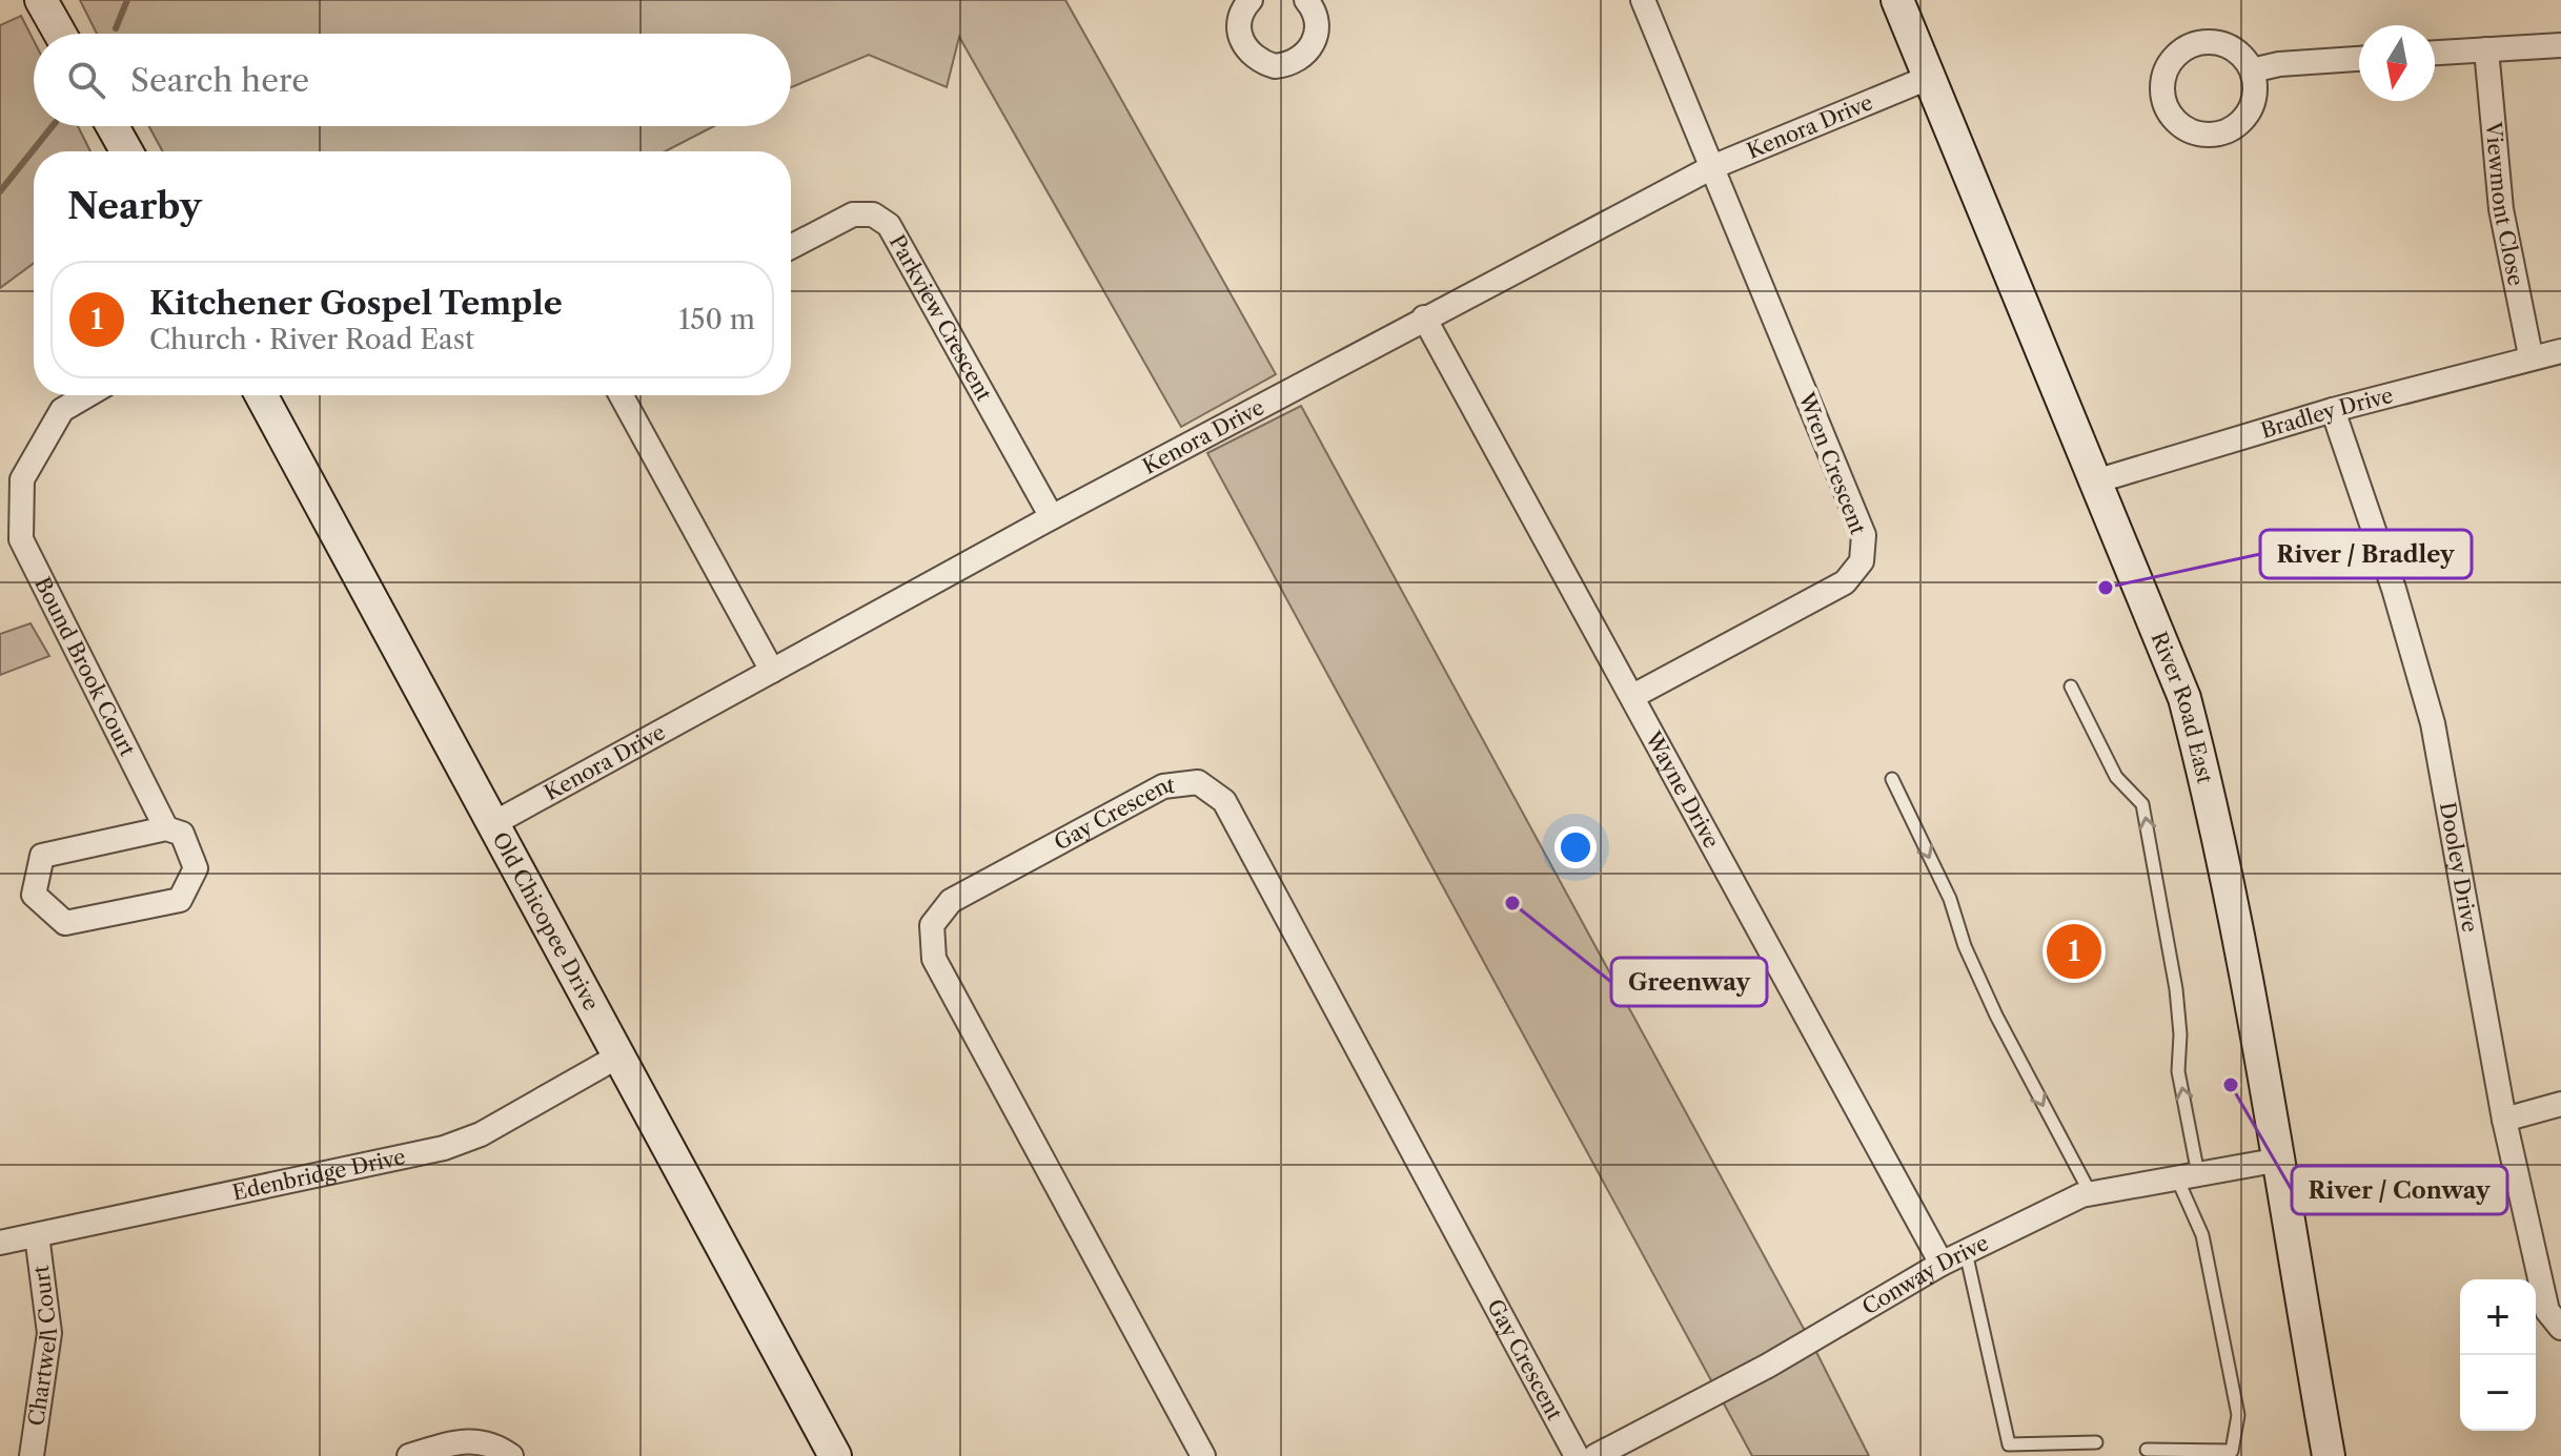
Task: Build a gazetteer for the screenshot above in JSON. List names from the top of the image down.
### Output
{
  "streets": {
    "street": [
      "Kenora Drive",
      "Viewmont Close",
      "Parkview Crescent",
      "Bradley Drive",
      "Wren Crescent",
      "Bound Brook Court",
      "River Road East",
      "Wayne Drive",
      "Gay Crescent",
      "Dooley Drive",
      "Old Chicopee Drive",
      "Edenbridge Drive",
      "Conway Drive",
      "Chartwell Court"
    ]
  },
  "crossings": [
    ["Kenora Drive", "Parkview Crescent"],
    ["Kenora Drive", "Wren Crescent"],
    ["Kenora Drive", "River Road East"],
    ["Kenora Drive", "Wayne Drive"],
    ["Kenora Drive", "Old Chicopee Drive"],
    ["Viewmont Close", "Bradley Drive"],
    ["Bradley Drive", "River Road East"],
    ["Bradley Drive", "Dooley Drive"],
    ["Wren Crescent", "Wayne Drive"],
    ["River Road East", "Conway Drive"],
    ["Wayne Drive", "Conway Drive"],
    ["Old Chicopee Drive", "Edenbridge Drive"],
    ["Edenbridge Drive", "Chartwell Court"]
  ],
  "places": ["River / Bradley", "Greenway", "River / Conway"],
  "north": "bottom",
  "page": {
    "search": "Search here",
    "heading": "Nearby",
    "list": [
      {
        "mark": "1",
        "name": "Kitchener Gospel Temple",
        "note": "Church · River Road East",
        "value": "150 m"
      }
    ],
    "pins": "1",
    "map_buttons": ["+", "−"]
  }
}
